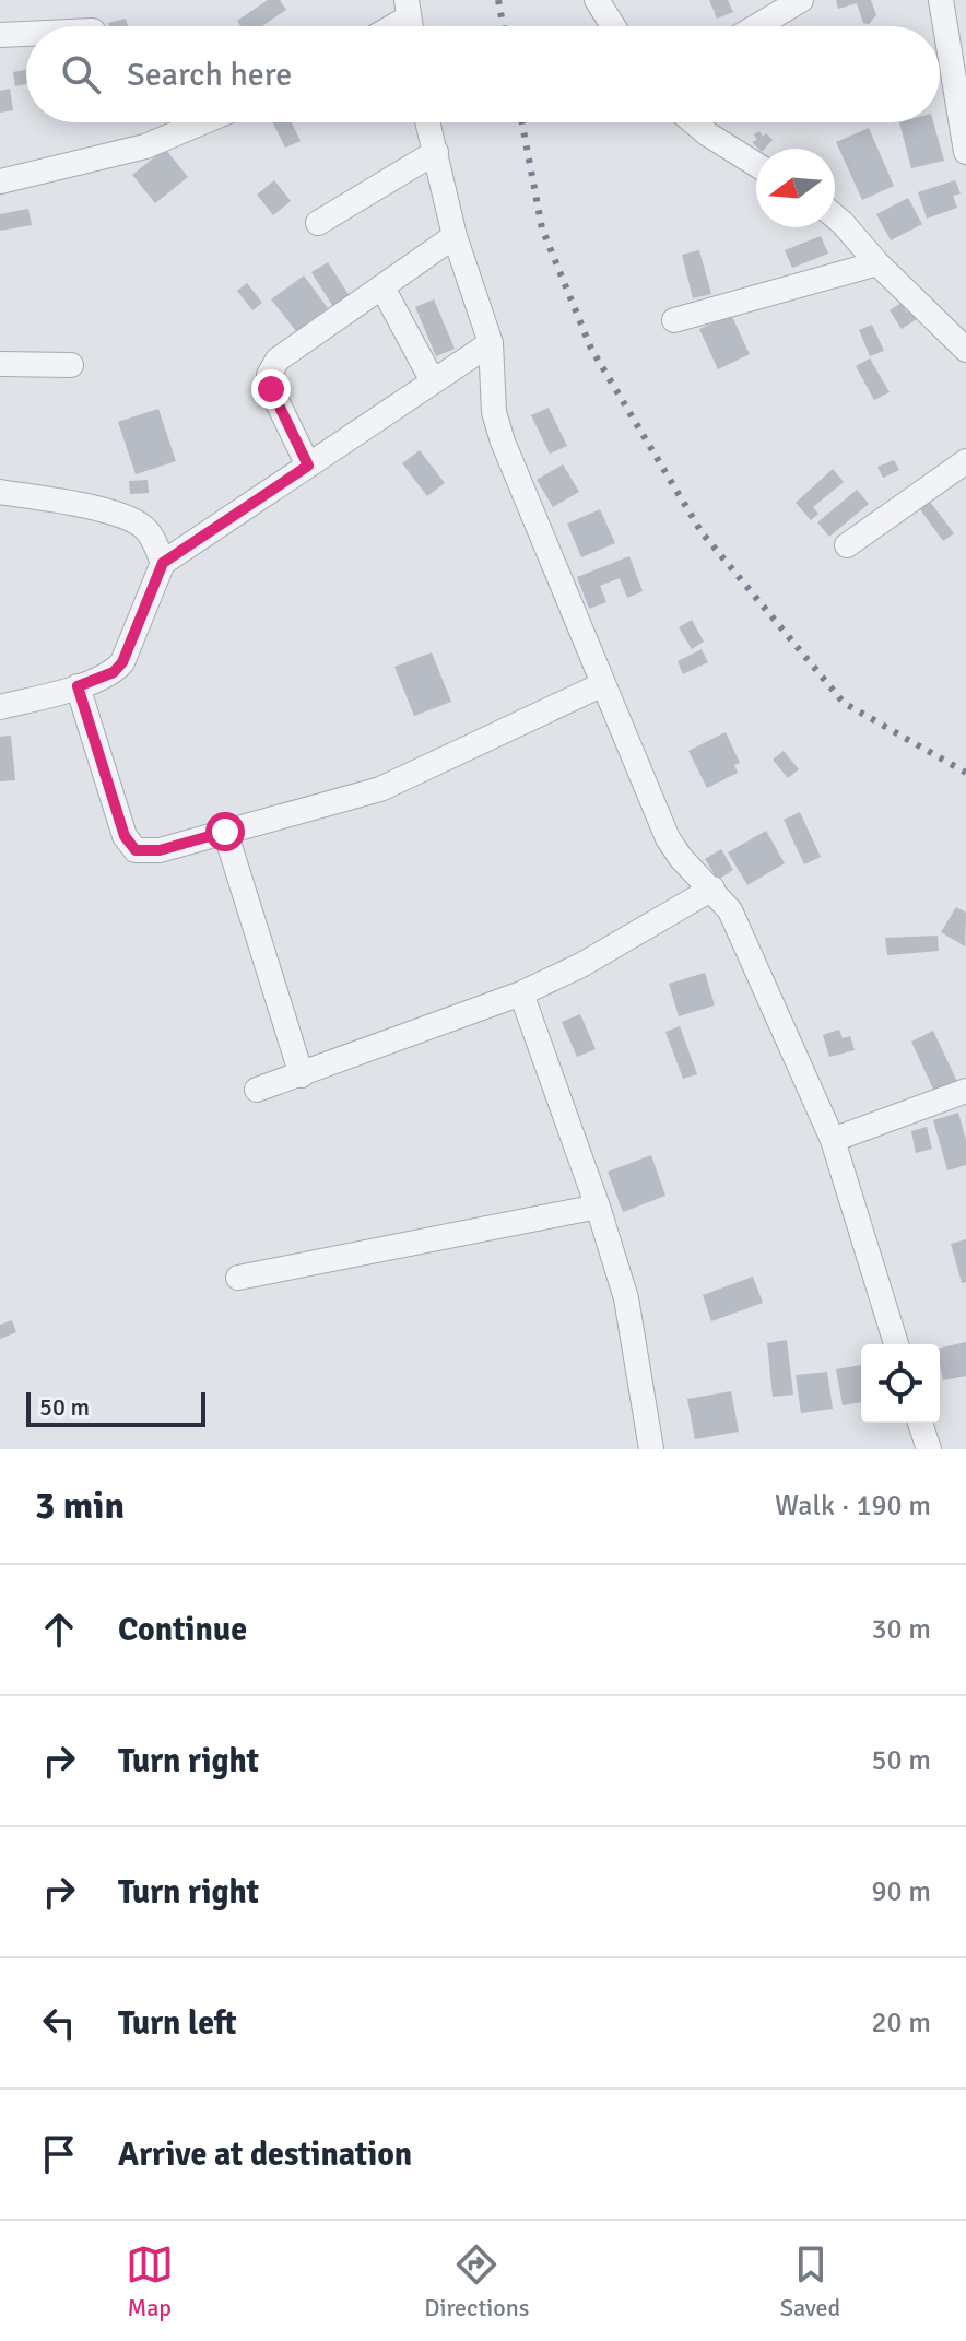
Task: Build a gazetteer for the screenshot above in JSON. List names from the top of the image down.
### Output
{
  "scale_bar": "50 m",
  "north": "left",
  "page": {
    "search": "Search here",
    "scale": "50 m",
    "heading": ["3 min", "Walk · 190 m"],
    "list": [
      ["Continue", "30 m"],
      ["Turn right", "50 m"],
      ["Turn right", "90 m"],
      ["Turn left", "20 m"],
      "Arrive at destination"
    ],
    "nav": ["Map", "Directions", "Saved"]
  }
}
